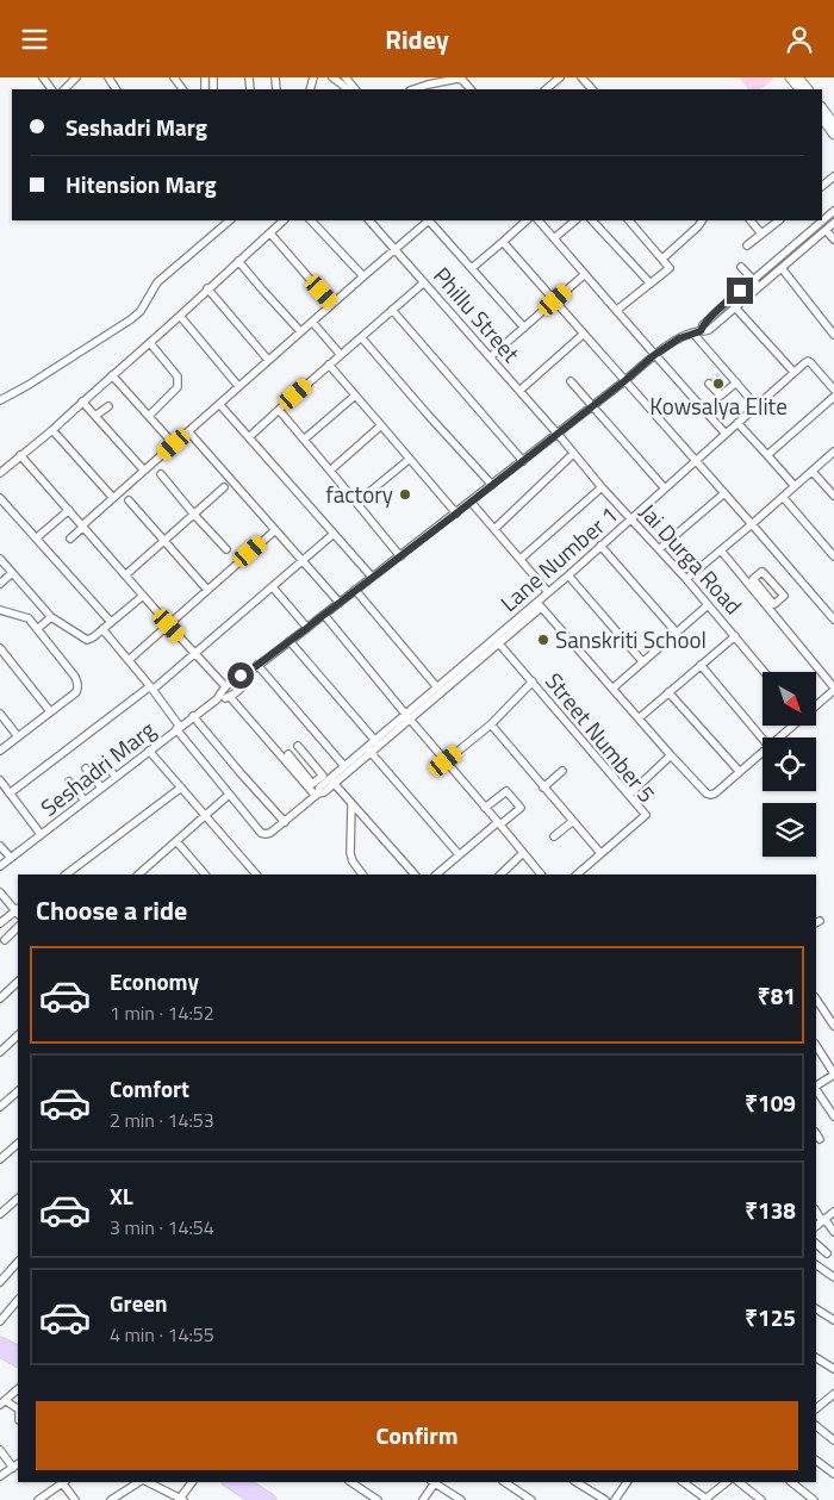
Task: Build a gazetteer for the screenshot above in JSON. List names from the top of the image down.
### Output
{
  "streets": {
    "street": [
      "Phillu Street",
      "Lane Number 1",
      "Jai Durga Road",
      "Street Number 5",
      "Seshadri Marg"
    ]
  },
  "crossings": [
    ["Phillu Street", "Jai Durga Road"],
    ["Phillu Street", "Seshadri Marg"],
    ["Lane Number 1", "Jai Durga Road"],
    ["Lane Number 1", "Street Number 5"],
    ["Jai Durga Road", "Seshadri Marg"]
  ],
  "places": ["Kowsalya Elite", "factory", "Sanskriti School"],
  "north": "bottom right",
  "page": {
    "header": "Ridey",
    "banner": ["Seshadri Marg", "Hitension Marg"],
    "heading": "Choose a ride",
    "list": [
      {
        "name": "Economy",
        "note": "1 min · 14:52",
        "value": "₹81"
      },
      {
        "name": "Comfort",
        "note": "2 min · 14:53",
        "value": "₹109"
      },
      {
        "name": "XL",
        "note": "3 min · 14:54",
        "value": "₹138"
      },
      {
        "name": "Green",
        "note": "4 min · 14:55",
        "value": "₹125"
      }
    ],
    "buttons": "Confirm"
  }
}
